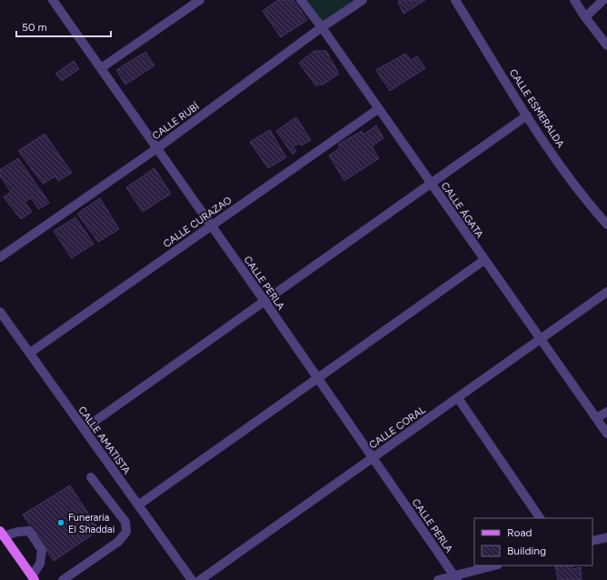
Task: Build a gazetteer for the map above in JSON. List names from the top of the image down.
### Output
{
  "streets": {
    "street": [
      "CALLE ESMERALDA",
      "CALLE RUBÍ",
      "CALLE ÁGATA",
      "CALLE CURAZAO",
      "CALLE PERLA",
      "CALLE CORAL",
      "CALLE AMATISTA"
    ]
  },
  "crossings": [
    ["CALLE RUBÍ", "CALLE ÁGATA"],
    ["CALLE RUBÍ", "CALLE PERLA"],
    ["CALLE ÁGATA", "CALLE CURAZAO"],
    ["CALLE ÁGATA", "CALLE CORAL"],
    ["CALLE CURAZAO", "CALLE PERLA"],
    ["CALLE CURAZAO", "CALLE AMATISTA"],
    ["CALLE PERLA", "CALLE CORAL"]
  ],
  "places": ["Funeraria El Shaddai"],
  "legend": ["Road", "Building"],
  "scale_bar": "50 m"
}
